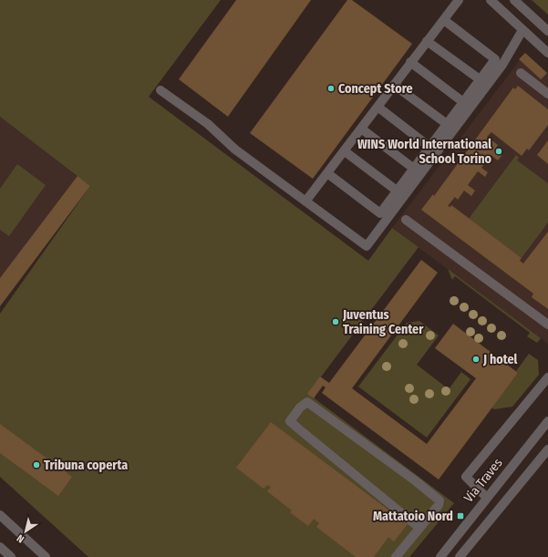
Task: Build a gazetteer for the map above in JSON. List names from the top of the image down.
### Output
{
  "streets": {
    "street": ["Via Traves"]
  },
  "places": {
    "other": [
      "Concept Store",
      "WINS World International School Torino",
      "Juventus Training Center",
      "J hotel",
      "Tribuna coperta"
    ],
    "transit": ["Mattatoio Nord"]
  },
  "north": "bottom left"
}
